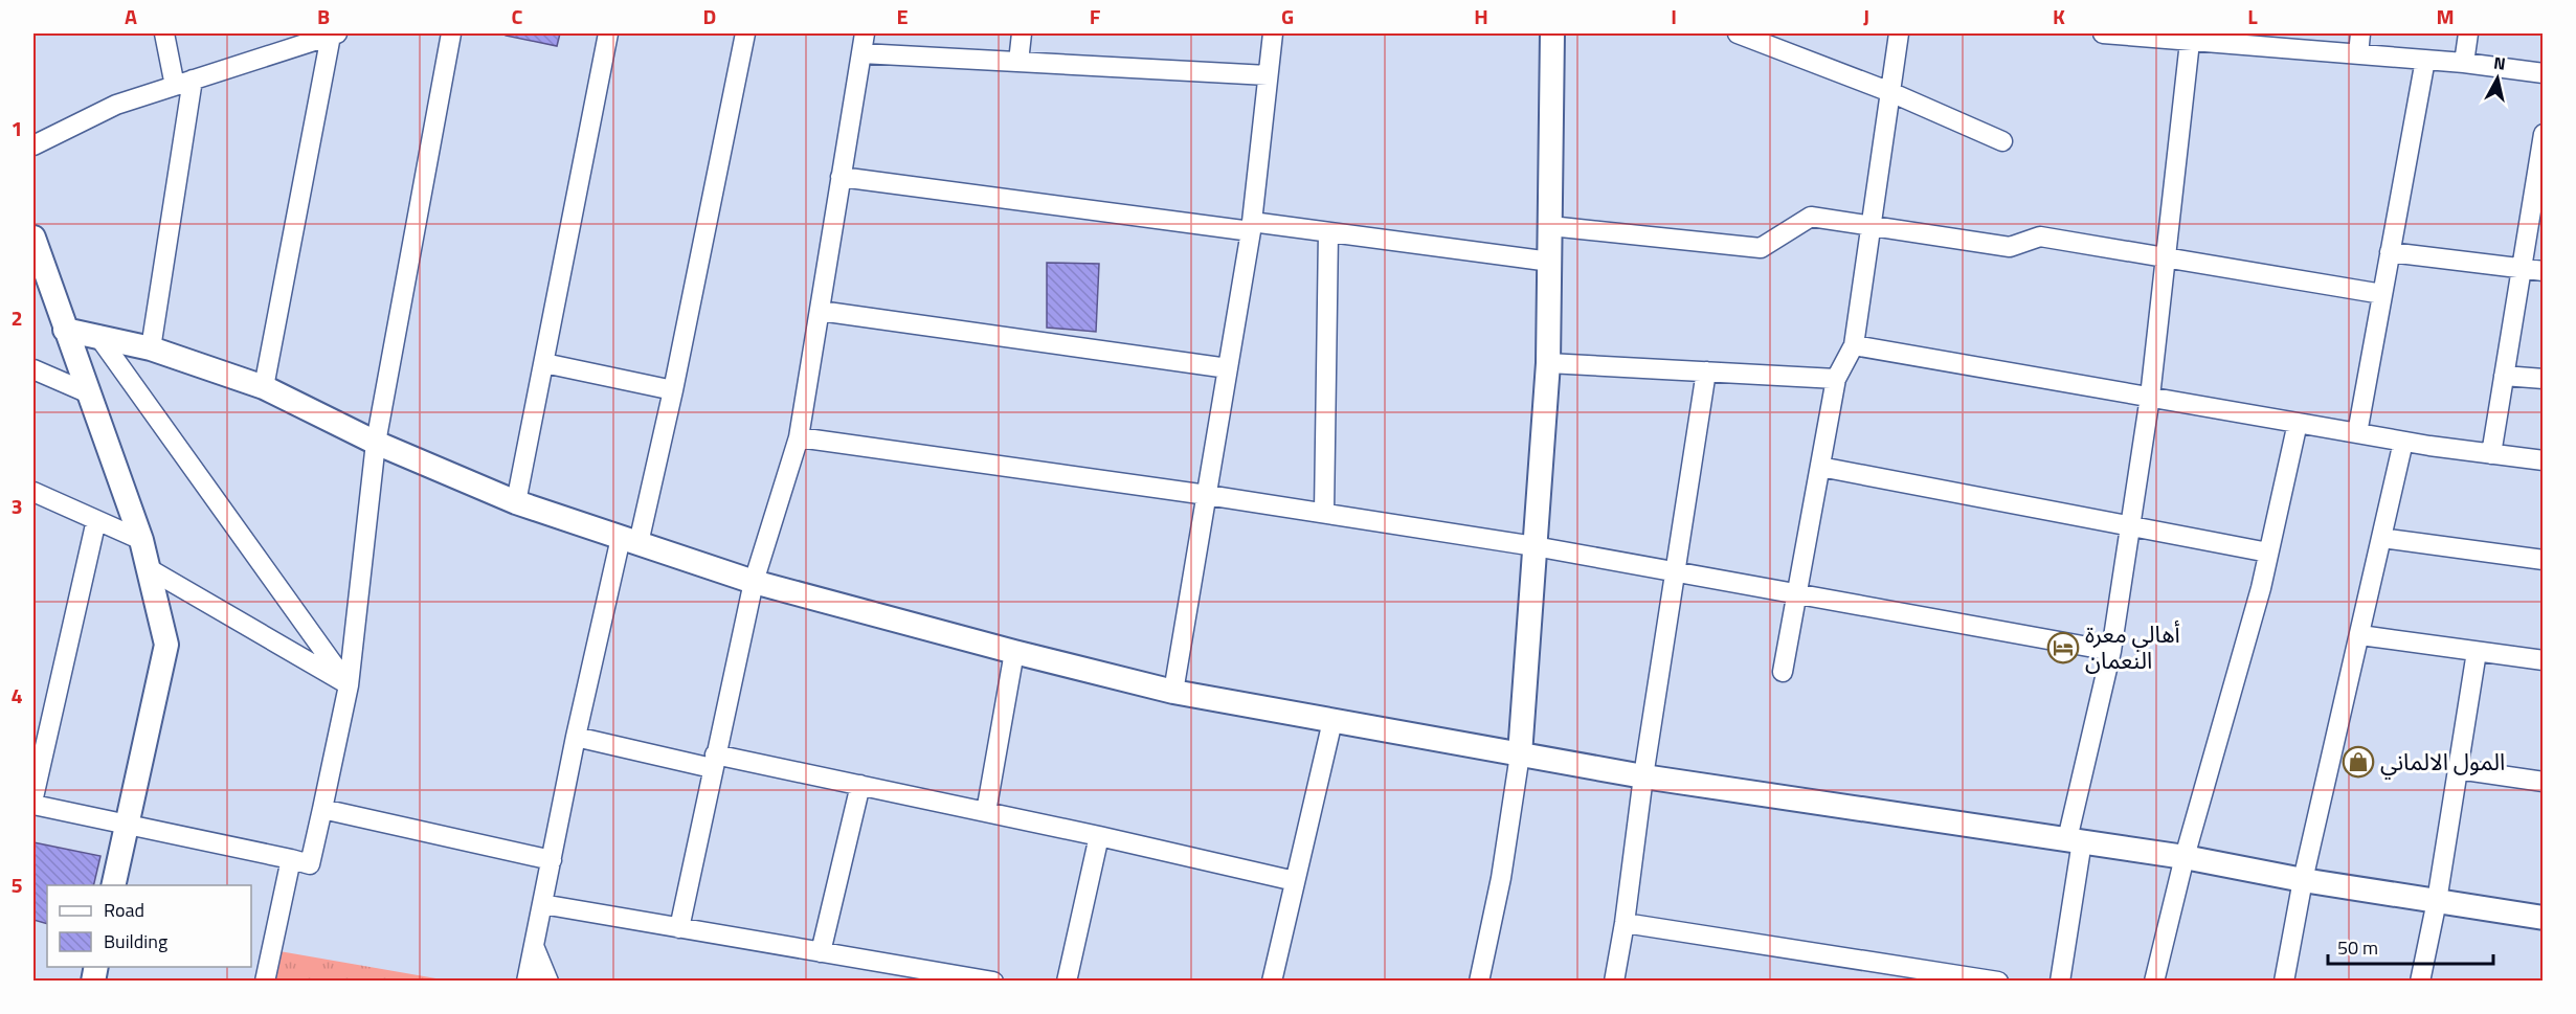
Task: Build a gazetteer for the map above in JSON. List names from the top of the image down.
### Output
{
  "places": {
    "hotel": ["أهالي معرة النعمان"],
    "shop": ["المول الالماني"]
  },
  "legend": ["Road", "Building"],
  "scale_bar": "50 m",
  "north": "top",
  "grid": {
    "columns": [
      "A",
      "B",
      "C",
      "D",
      "E",
      "F",
      "G",
      "H",
      "I",
      "J",
      "K",
      "L",
      "M"
    ],
    "rows": [
      "1",
      "2",
      "3",
      "4",
      "5"
    ]
  }
}
